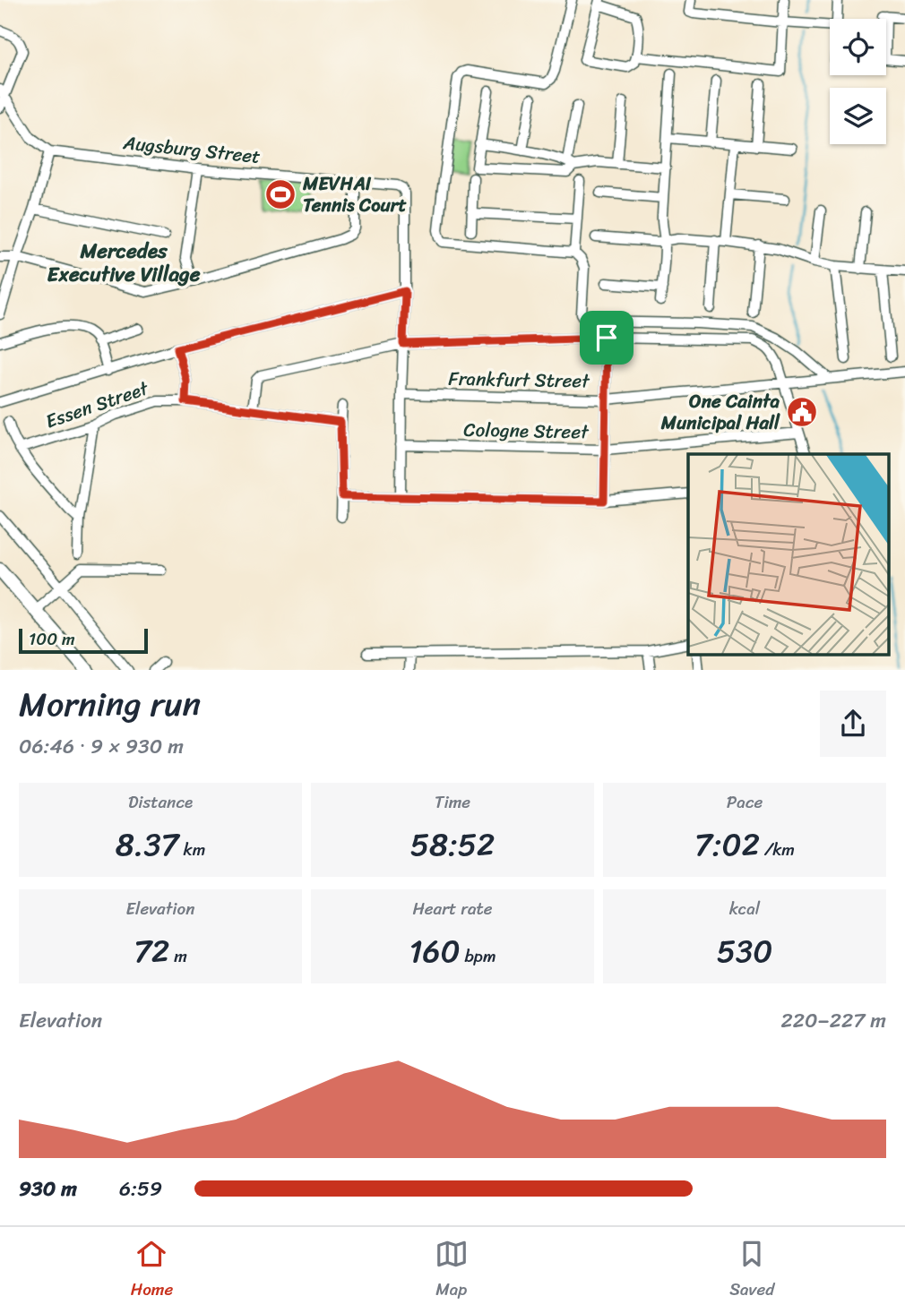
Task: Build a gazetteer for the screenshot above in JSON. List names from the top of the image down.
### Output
{
  "streets": {
    "street": [
      "Augsburg Street",
      "Frankfurt Street",
      "Essen Street",
      "Cologne Street"
    ]
  },
  "districts": ["Mercedes Executive Village"],
  "places": {
    "sports": ["MEVHAI Tennis Court"],
    "public building": ["One Cainta Municipal Hall"]
  },
  "scale_bar": "100 m",
  "page": {
    "scale": "100 m",
    "heading": ["Morning run", "06:46 · 9 × 930 m"],
    "stats": [
      ["Distance", "8.37 km"],
      ["Time", "58:52"],
      ["Pace", "7:02 /km"],
      ["Elevation", "72 m"],
      ["Heart rate", "160 bpm"],
      ["kcal", "530"]
    ],
    "chart": ["Elevation", "220–227 m"],
    "list": [
      {
        "name": "930 m",
        "note": "6:59"
      }
    ],
    "tabs": ["Home", "Map", "Saved"]
  }
}
